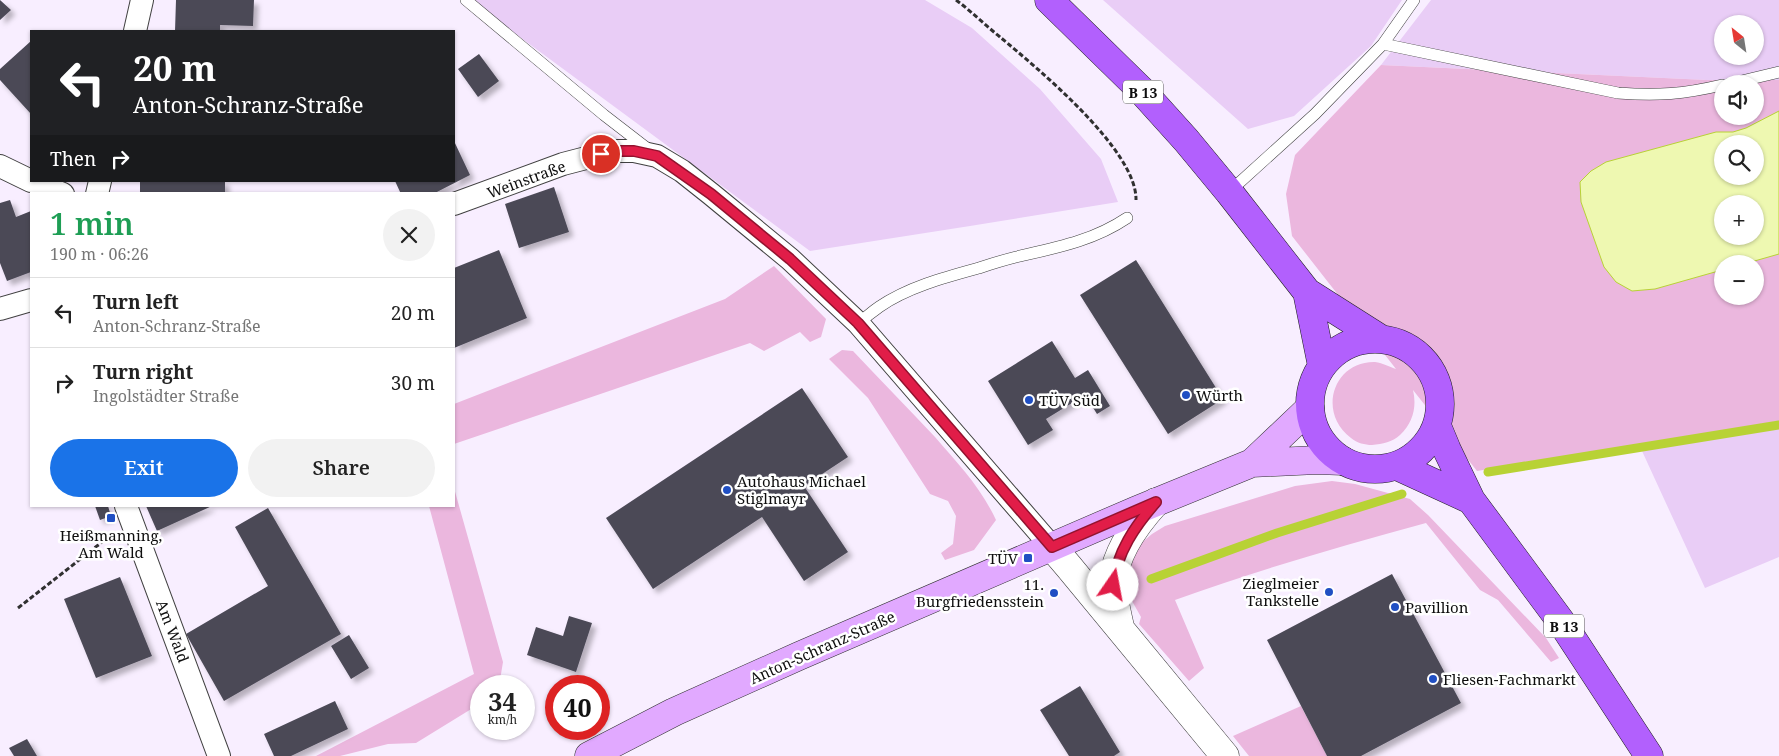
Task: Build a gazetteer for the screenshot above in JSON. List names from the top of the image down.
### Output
{
  "streets": {
    "main road": ["B 13", "Anton-Schranz-Straße"],
    "street": ["Weinstraße", "Am Wald"]
  },
  "crossings": [
    ["B 13", "Anton-Schranz-Straße"]
  ],
  "places": {
    "other": [
      "Würth",
      "TÜV Süd",
      "Autohaus Michael Stiglmayr",
      "Zieglmeier Tankstelle",
      "11. Burgfriedensstein",
      "Pavillion",
      "Fliesen-Fachmarkt"
    ],
    "transit": ["Heißmanning, Am Wald", "TÜV"]
  },
  "north": "top left",
  "page": {
    "map_buttons": ["+", "−"],
    "turn": ["20 m", "Anton-Schranz-Straße"],
    "then": "Then",
    "heading": ["1 min", "190 m · 06:26"],
    "list": [
      {
        "name": "Turn left",
        "note": "Anton-Schranz-Straße",
        "value": "20 m"
      },
      {
        "name": "Turn right",
        "note": "Ingolstädter Straße",
        "value": "30 m"
      }
    ],
    "buttons": ["Exit", "Share"],
    "speed": "34 km/h",
    "limit": "40"
  }
}
